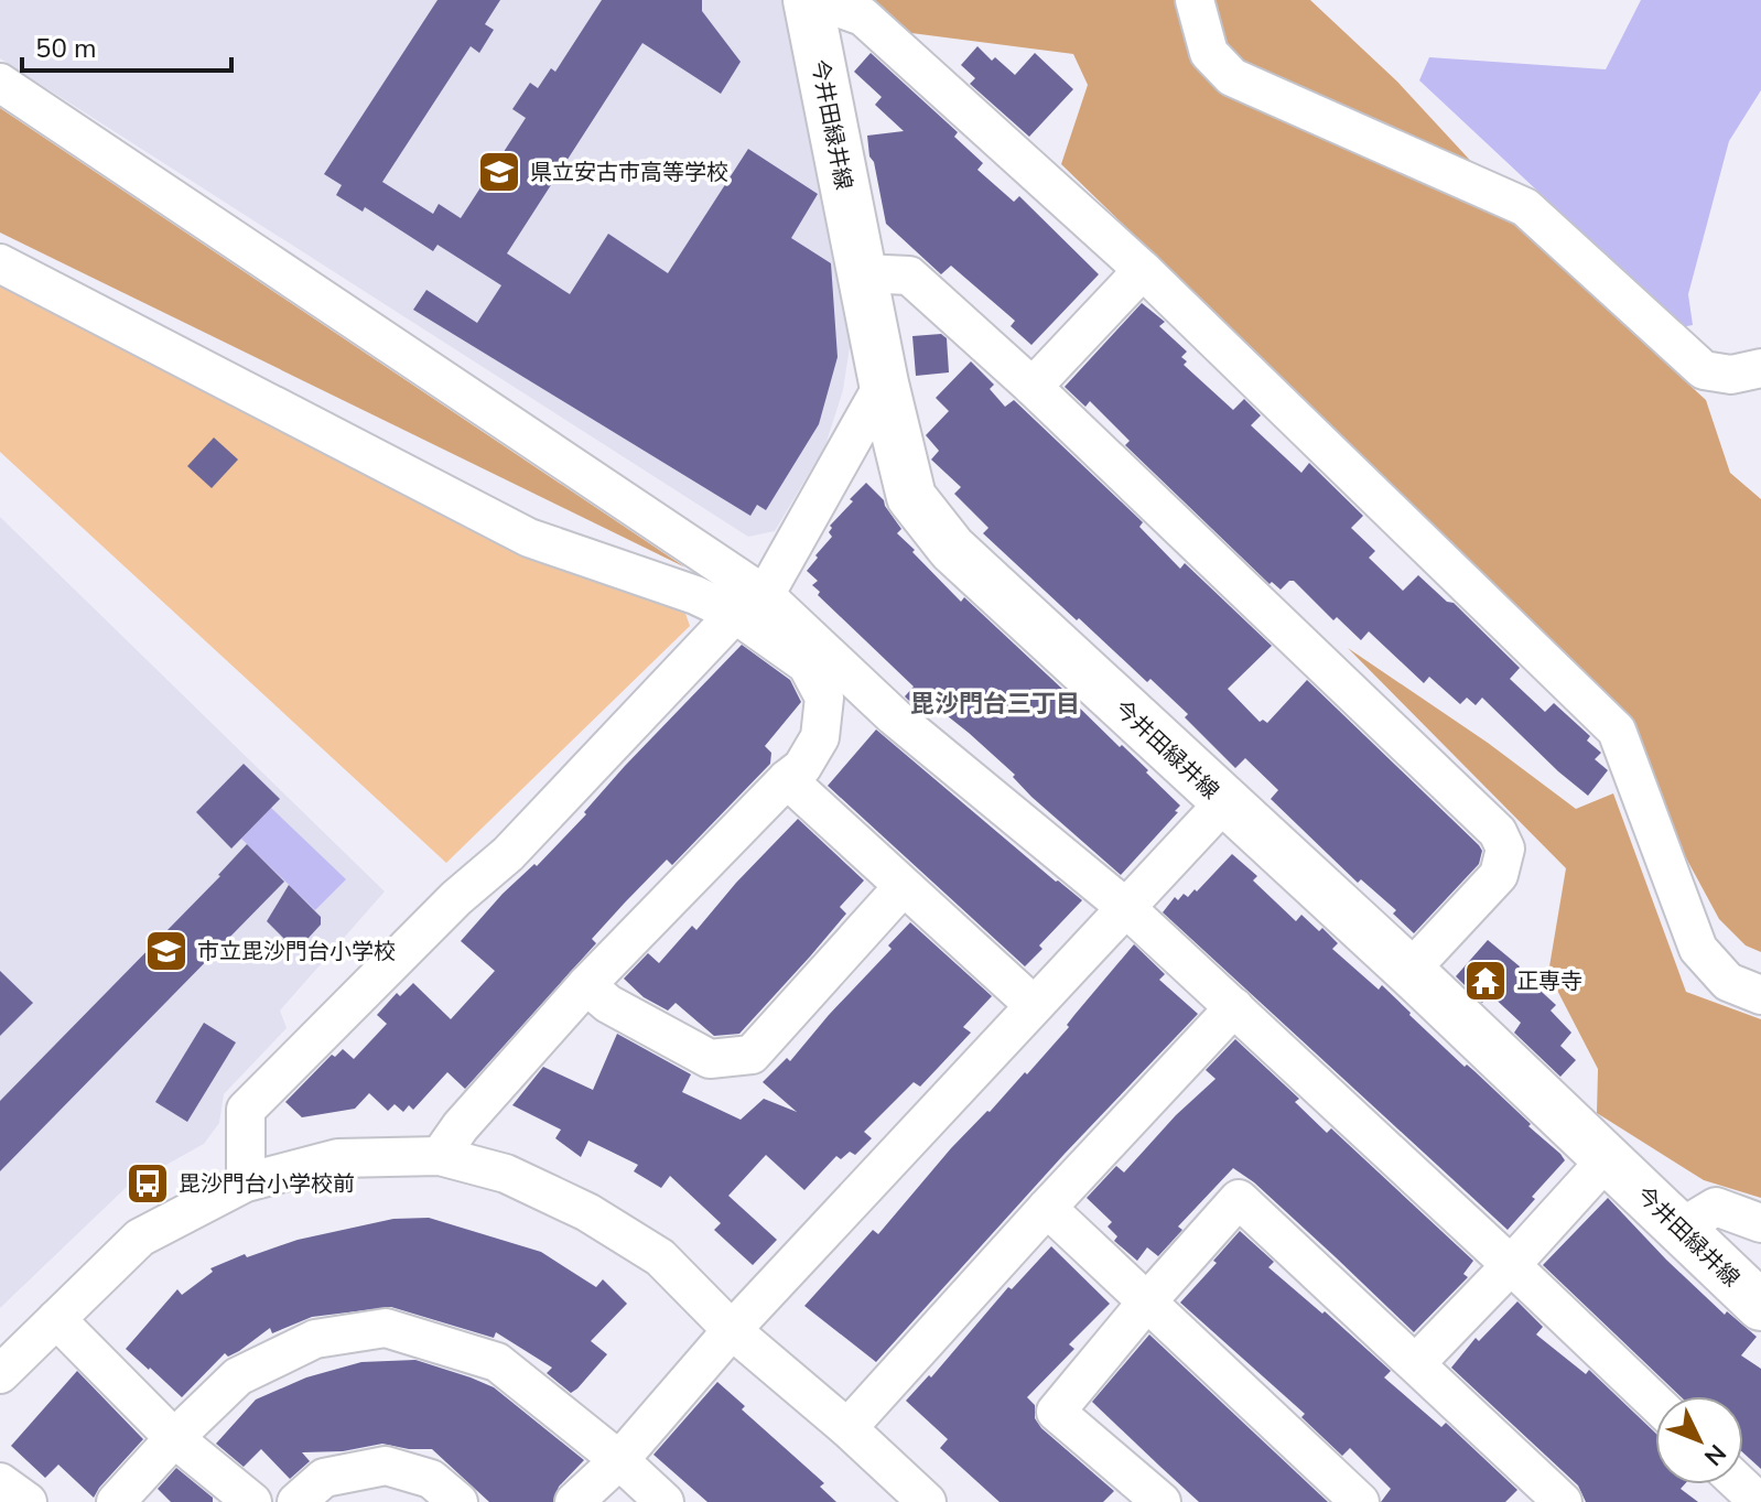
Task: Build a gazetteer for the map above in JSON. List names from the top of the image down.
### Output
{
  "streets": {
    "main road": ["今井田緑井線"]
  },
  "districts": ["毘沙門台三丁目"],
  "places": {
    "school or university": ["県立安古市高等学校", "市立毘沙門台小学校"],
    "temple": ["正専寺"],
    "bus stop": ["毘沙門台小学校前"]
  },
  "scale_bar": "50 m",
  "north": "bottom right"
}
